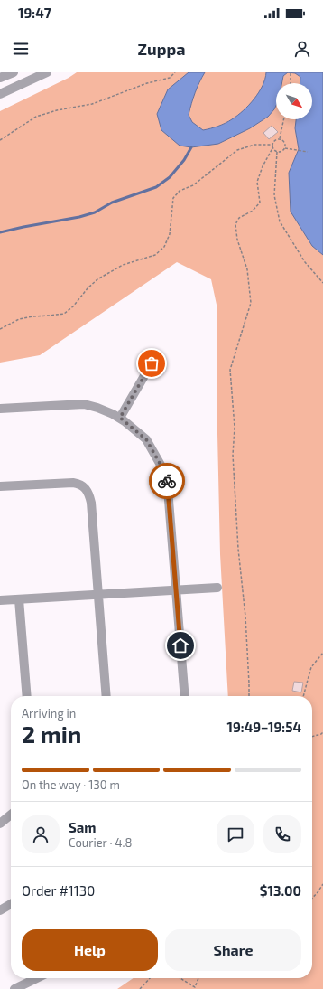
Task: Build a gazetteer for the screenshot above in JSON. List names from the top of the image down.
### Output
{
  "north": "bottom right",
  "page": {
    "status": "19:47",
    "header": "Zuppa",
    "heading": ["2 min", "Arriving in", "19:49–19:54"],
    "panel": [
      "Sam",
      "Courier · 4.8",
      "Order #1130",
      "$13.00"
    ],
    "bar": "On the way · 130 m",
    "buttons": ["Help", "Share"]
  }
}
